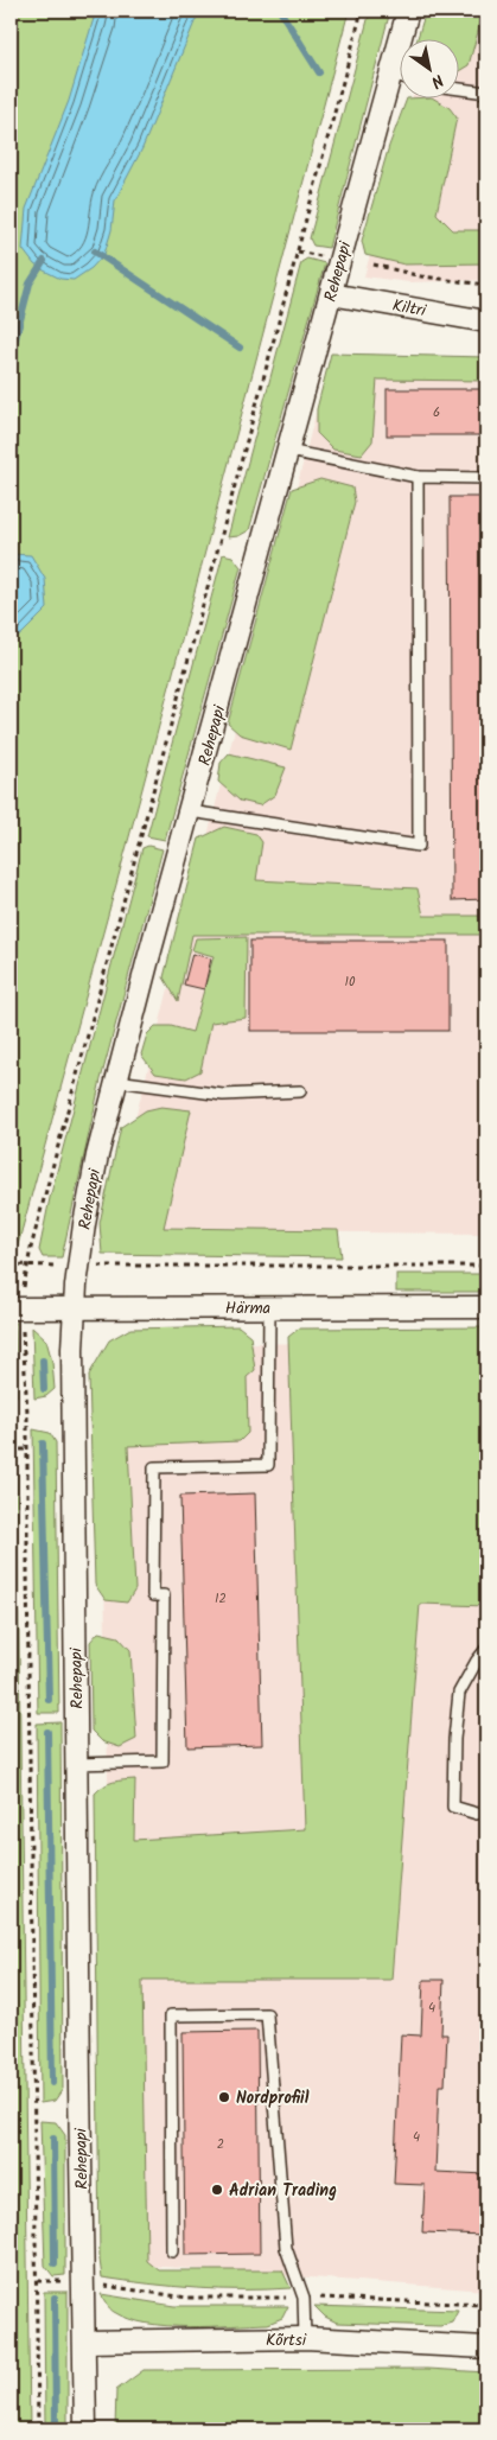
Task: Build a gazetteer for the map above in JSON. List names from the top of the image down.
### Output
{
  "streets": {
    "street": [
      "Rehepapi",
      "Kiltri",
      "Härma",
      "Kõrtsi"
    ]
  },
  "crossings": [
    ["Rehepapi", "Kiltri"],
    ["Rehepapi", "Härma"],
    ["Rehepapi", "Kõrtsi"]
  ],
  "places": ["Nordprofiil", "Adrian Trading"],
  "house_numbers": [
    "6",
    "10",
    "12",
    "4",
    "4",
    "2"
  ],
  "north": "bottom right"
}
